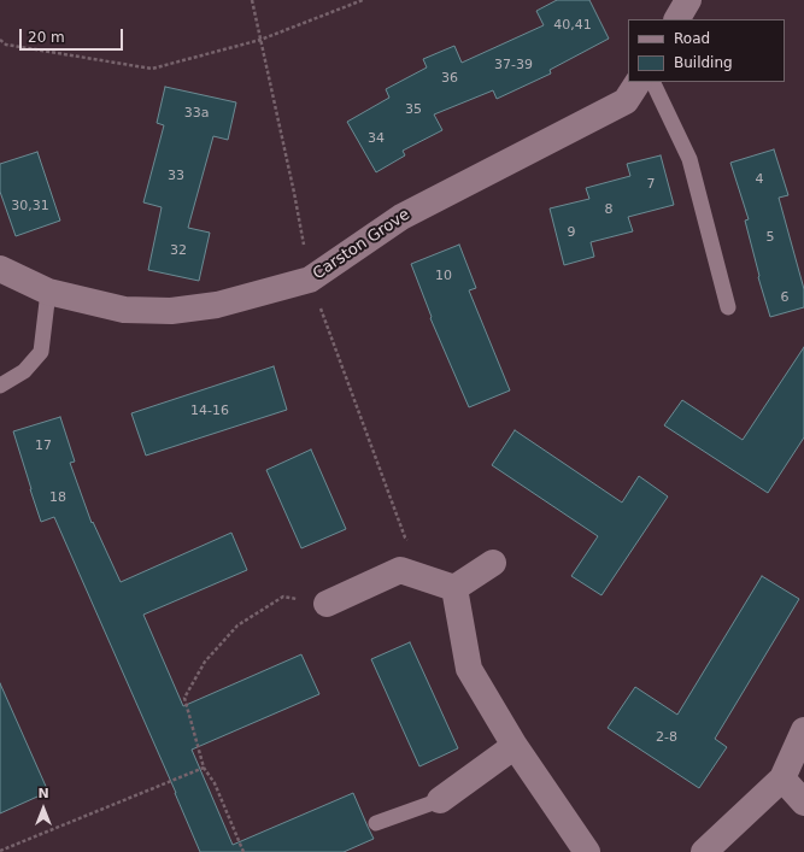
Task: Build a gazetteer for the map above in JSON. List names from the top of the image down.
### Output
{
  "streets": {
    "street": ["Carston Grove"]
  },
  "house_numbers": [
    "40,41",
    "37-39",
    "36",
    "35",
    "33a",
    "34",
    "33",
    "4",
    "7",
    "30,31",
    "8",
    "9",
    "5",
    "32",
    "10",
    "6",
    "14-16",
    "17",
    "18",
    "2-8"
  ],
  "legend": ["Road", "Building"],
  "scale_bar": "20 m",
  "north": "top"
}
